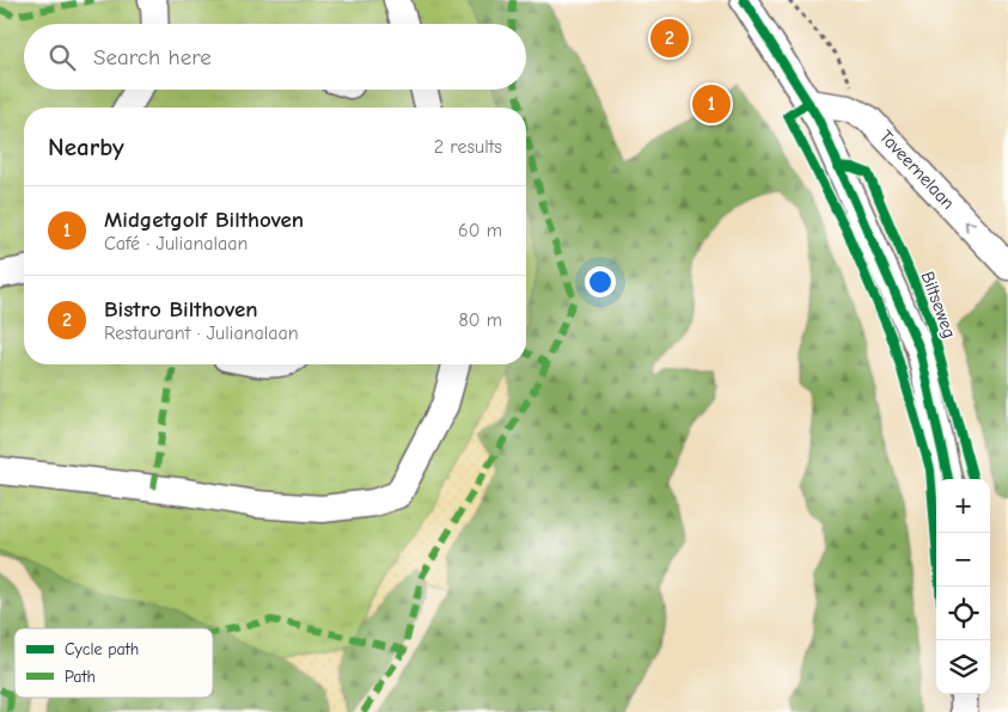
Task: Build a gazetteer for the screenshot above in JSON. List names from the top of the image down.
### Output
{
  "streets": {
    "street": ["Taveernelaan", "Biltseweg"]
  },
  "crossings": [
    ["Taveernelaan", "Biltseweg"]
  ],
  "one_way": ["Taveernelaan"],
  "legend": ["Cycle path", "Path"],
  "page": {
    "pins": ["2", "1"],
    "search": "Search here",
    "heading": ["Nearby", "2 results"],
    "list": [
      {
        "mark": "1",
        "name": "Midgetgolf Bilthoven",
        "note": "Café · Julianalaan",
        "value": "60 m"
      },
      {
        "mark": "2",
        "name": "Bistro Bilthoven",
        "note": "Restaurant · Julianalaan",
        "value": "80 m"
      }
    ],
    "map_buttons": ["+", "−"]
  }
}
